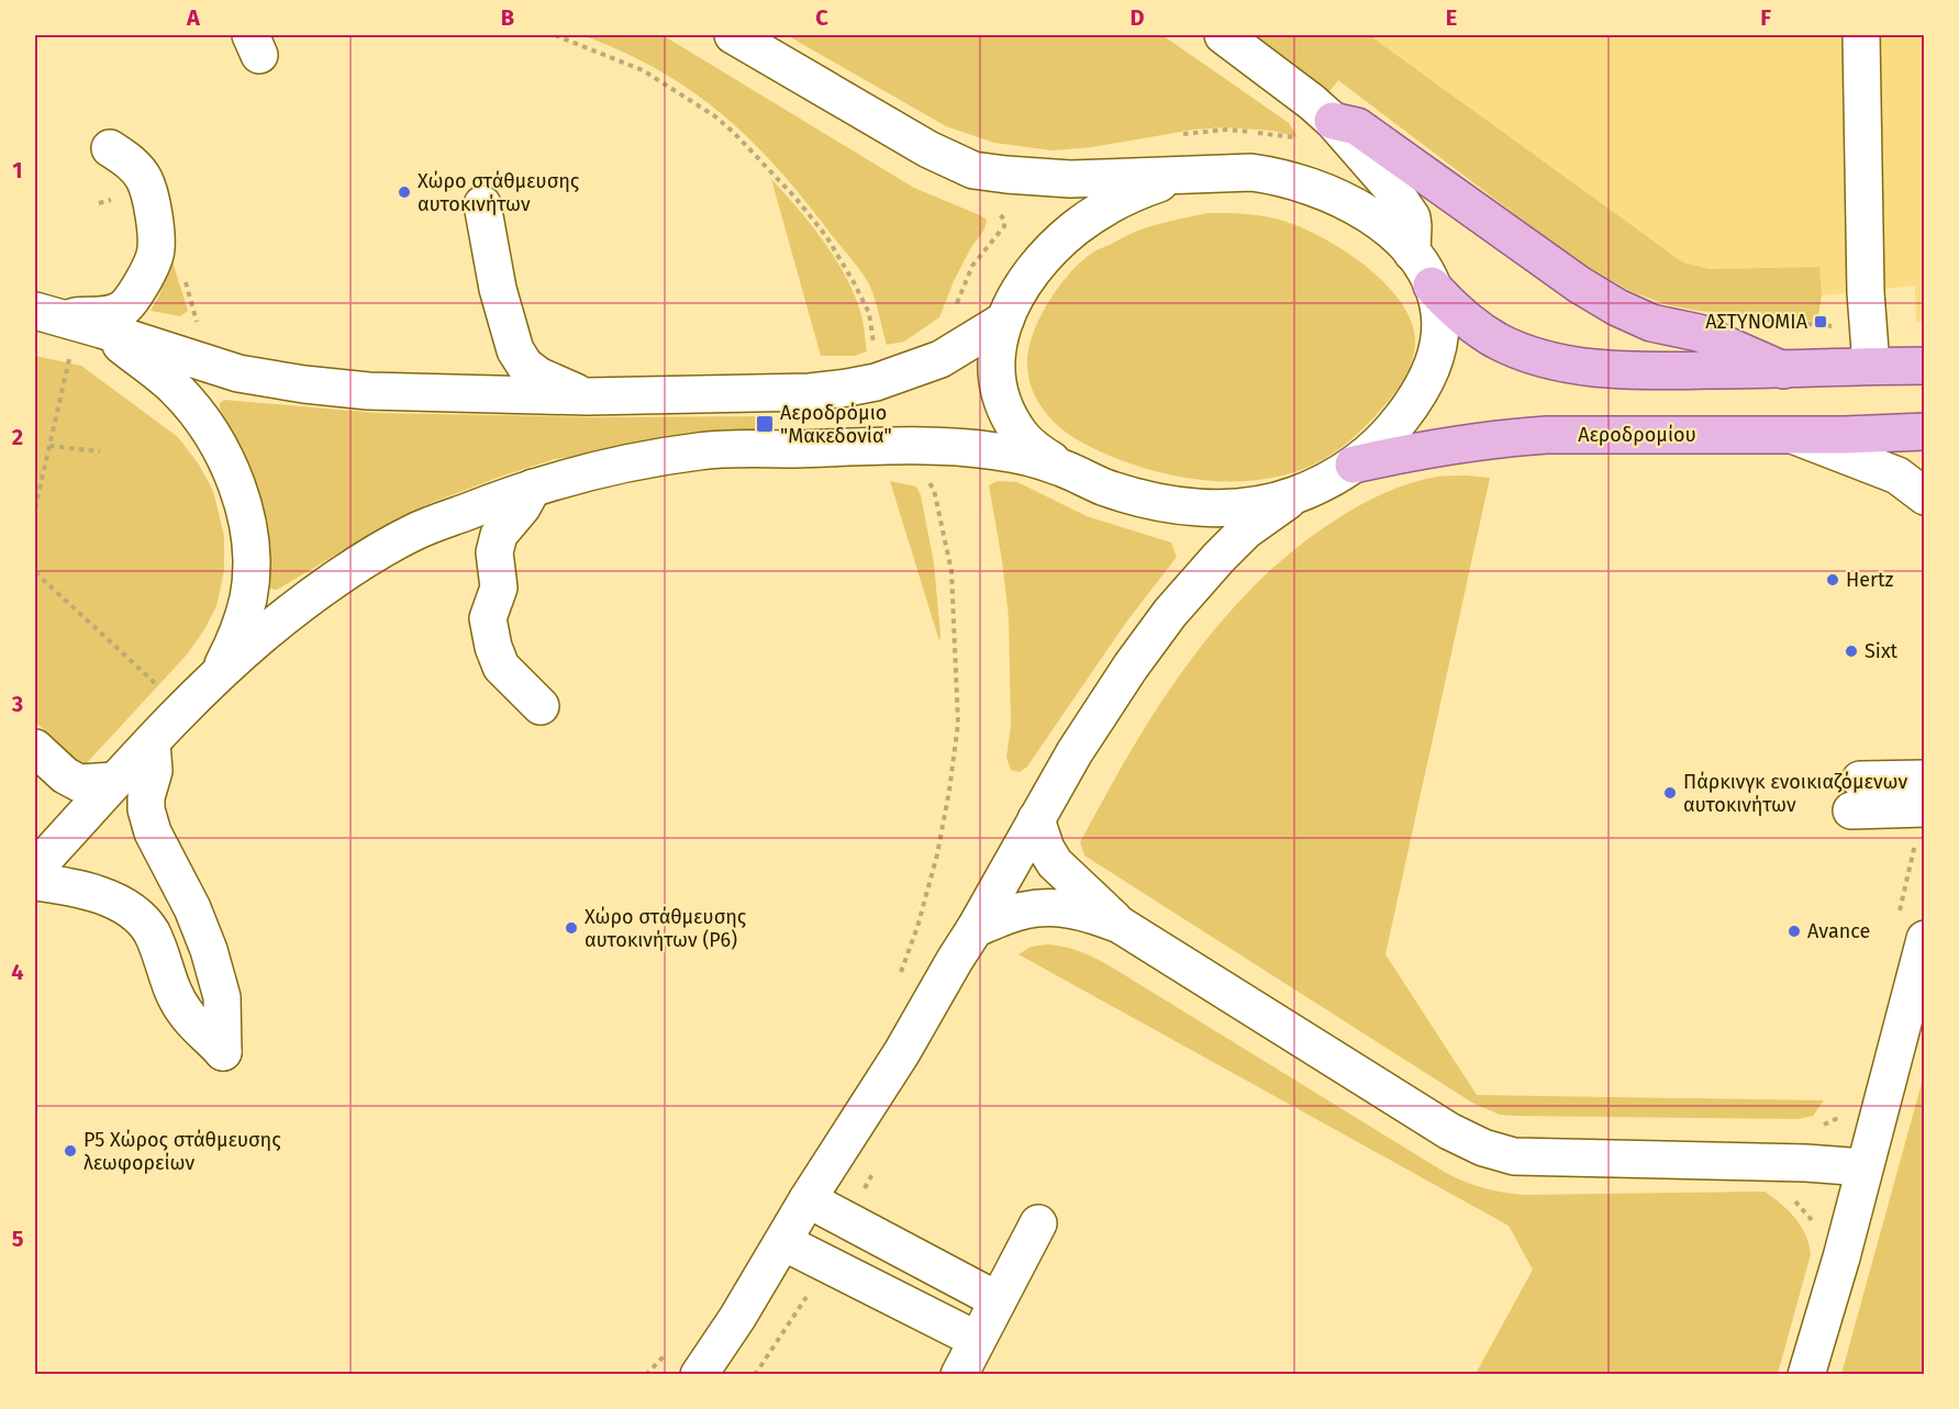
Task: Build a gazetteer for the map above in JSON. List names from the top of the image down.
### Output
{
  "streets": {
    "main road": ["Αεροδρομίου"]
  },
  "places": {
    "other": [
      "Χώρο στάθμευσης αυτοκινήτων",
      "Hertz",
      "Sixt",
      "Πάρκινγκ ενοικιαζόμενων αυτοκινήτων",
      "Χώρο στάθμευσης αυτοκινήτων (P6)",
      "Avance",
      "P5 Χώρος στάθμευσης λεωφορείων"
    ],
    "transit": ["ΑΣΤΥΝΟΜΙΑ", "Αεροδρόμιο \"Μακεδονία\""]
  },
  "grid": {
    "columns": [
      "A",
      "B",
      "C",
      "D",
      "E",
      "F"
    ],
    "rows": [
      "1",
      "2",
      "3",
      "4",
      "5"
    ]
  }
}
